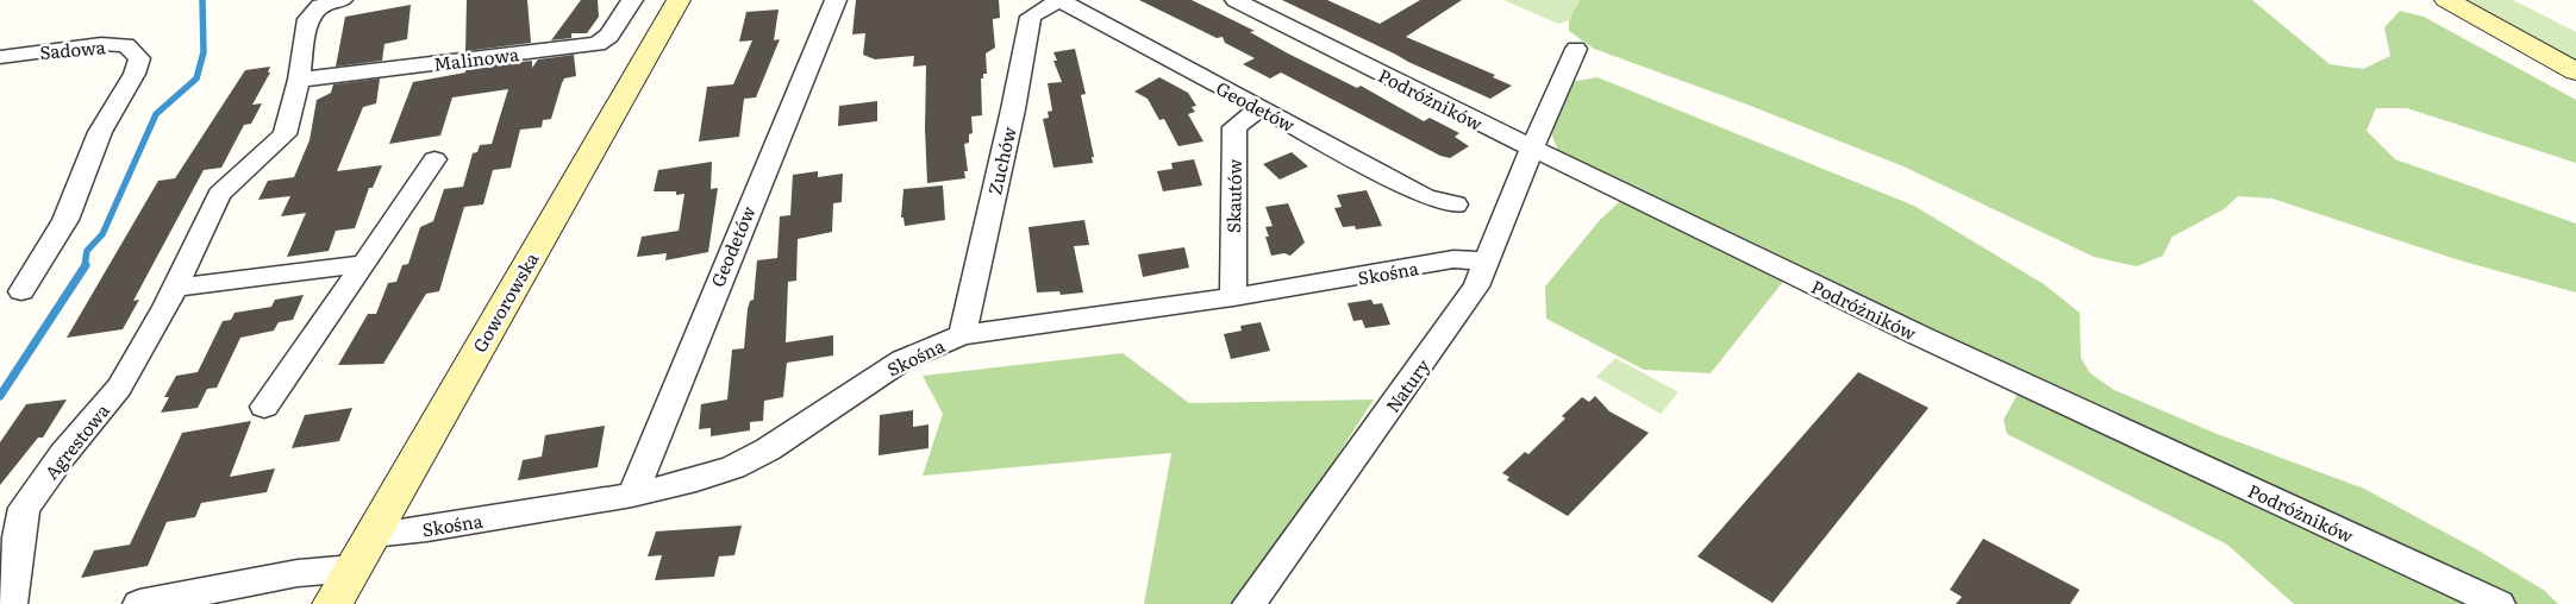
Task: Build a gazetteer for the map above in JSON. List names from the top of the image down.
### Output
{
  "streets": {
    "street": [
      "Sadowa",
      "Malinowa",
      "Podróżników",
      "Geodetów",
      "Zuchów",
      "Skautów",
      "Skośna",
      "Goworowska",
      "Natury",
      "Agrestowa"
    ]
  },
  "crossings": [
    ["Malinowa", "Agrestowa"],
    ["Podróżników", "Natury"],
    ["Geodetów", "Zuchów"],
    ["Geodetów", "Skautów"],
    ["Geodetów", "Skośna"],
    ["Zuchów", "Skośna"],
    ["Skautów", "Skośna"],
    ["Skośna", "Goworowska"],
    ["Skośna", "Natury"]
  ]
}
